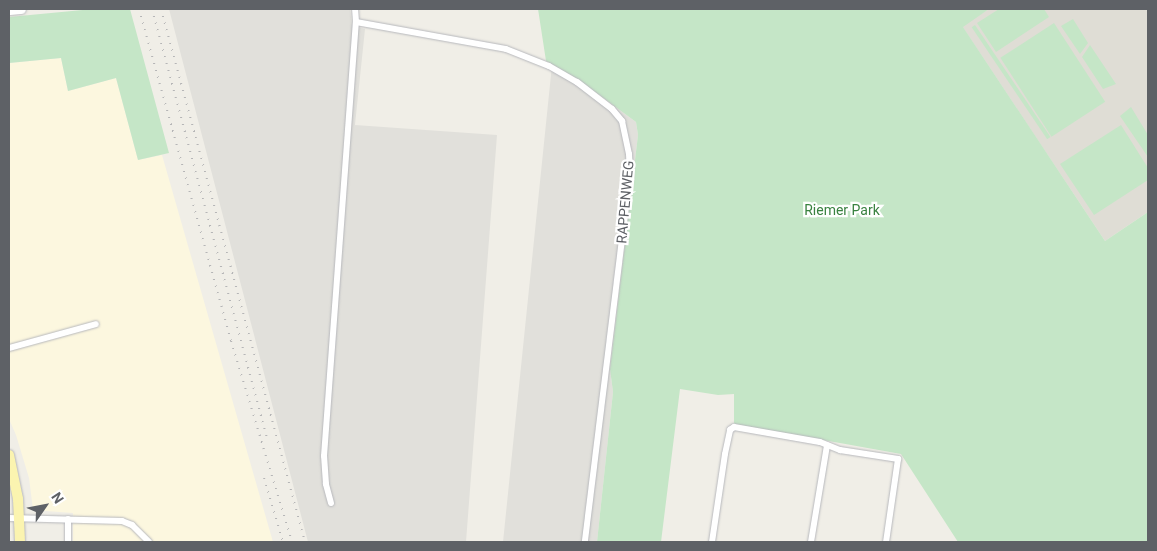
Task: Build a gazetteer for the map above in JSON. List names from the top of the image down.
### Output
{
  "streets": {
    "street": ["RAPPENWEG"]
  },
  "parks": ["Riemer Park"],
  "north": "top right"
}
